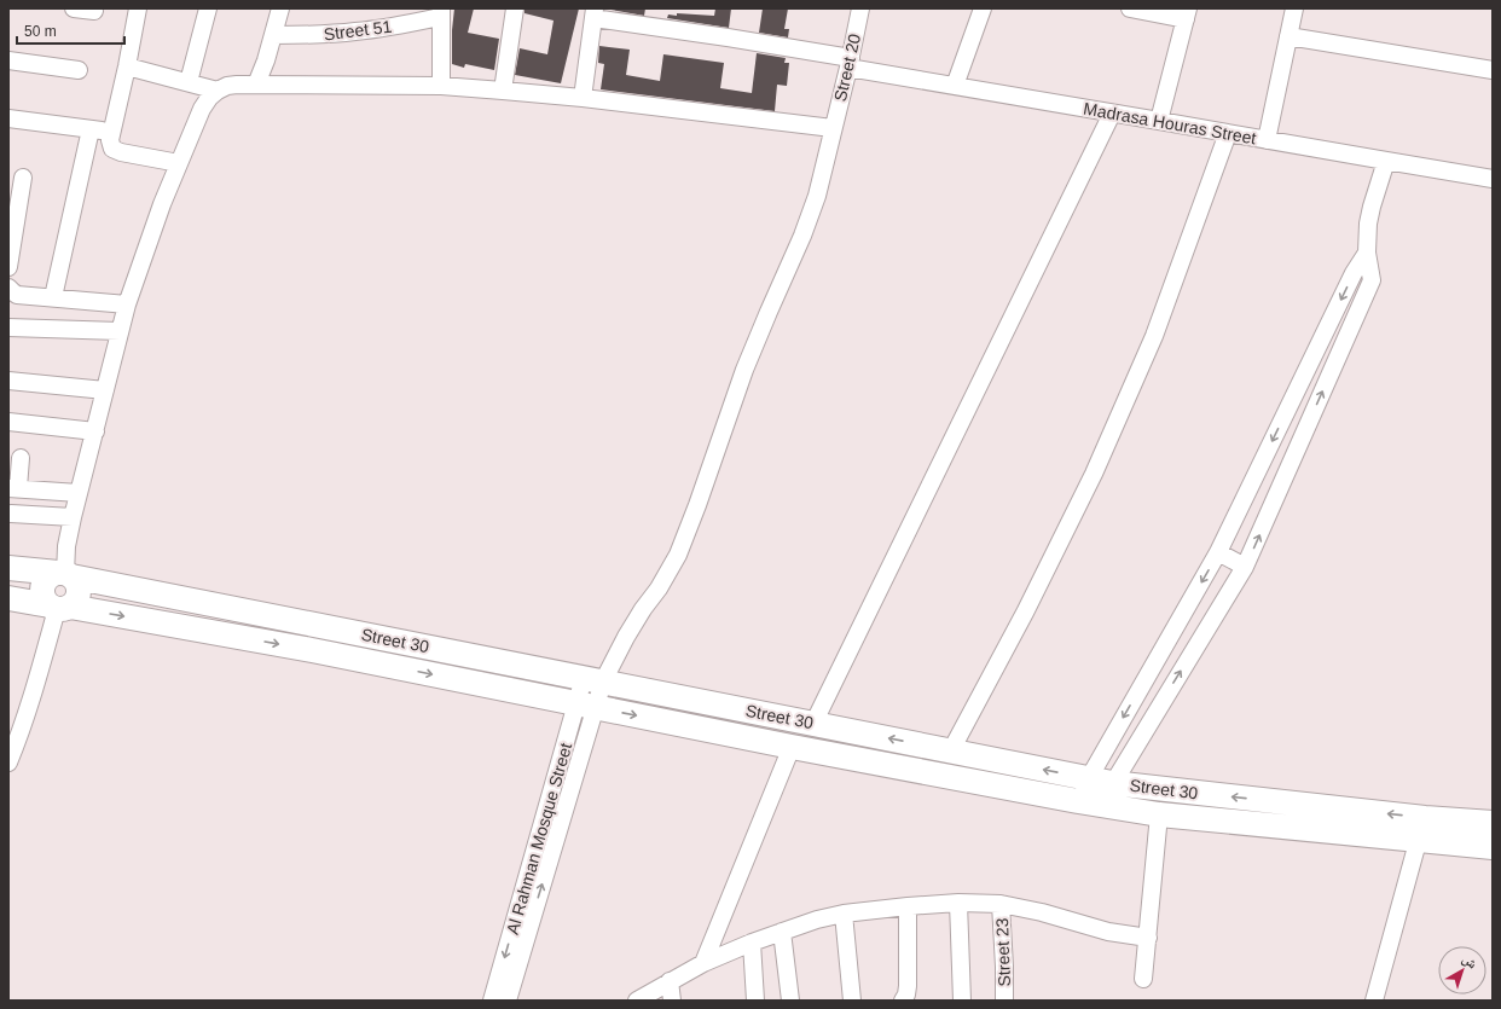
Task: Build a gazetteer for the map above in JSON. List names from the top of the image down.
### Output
{
  "streets": {
    "street": [
      "Street 51",
      "Street 20",
      "Madrasa Houras Street",
      "Street 30",
      "Al Rahman Mosque Street",
      "Street 23"
    ]
  },
  "crossings": [
    ["Street 20", "Madrasa Houras Street"],
    ["Street 20", "Street 30"],
    ["Street 20", "Al Rahman Mosque Street"],
    ["Street 30", "Al Rahman Mosque Street"]
  ],
  "scale_bar": "50 m",
  "north": "top right"
}
